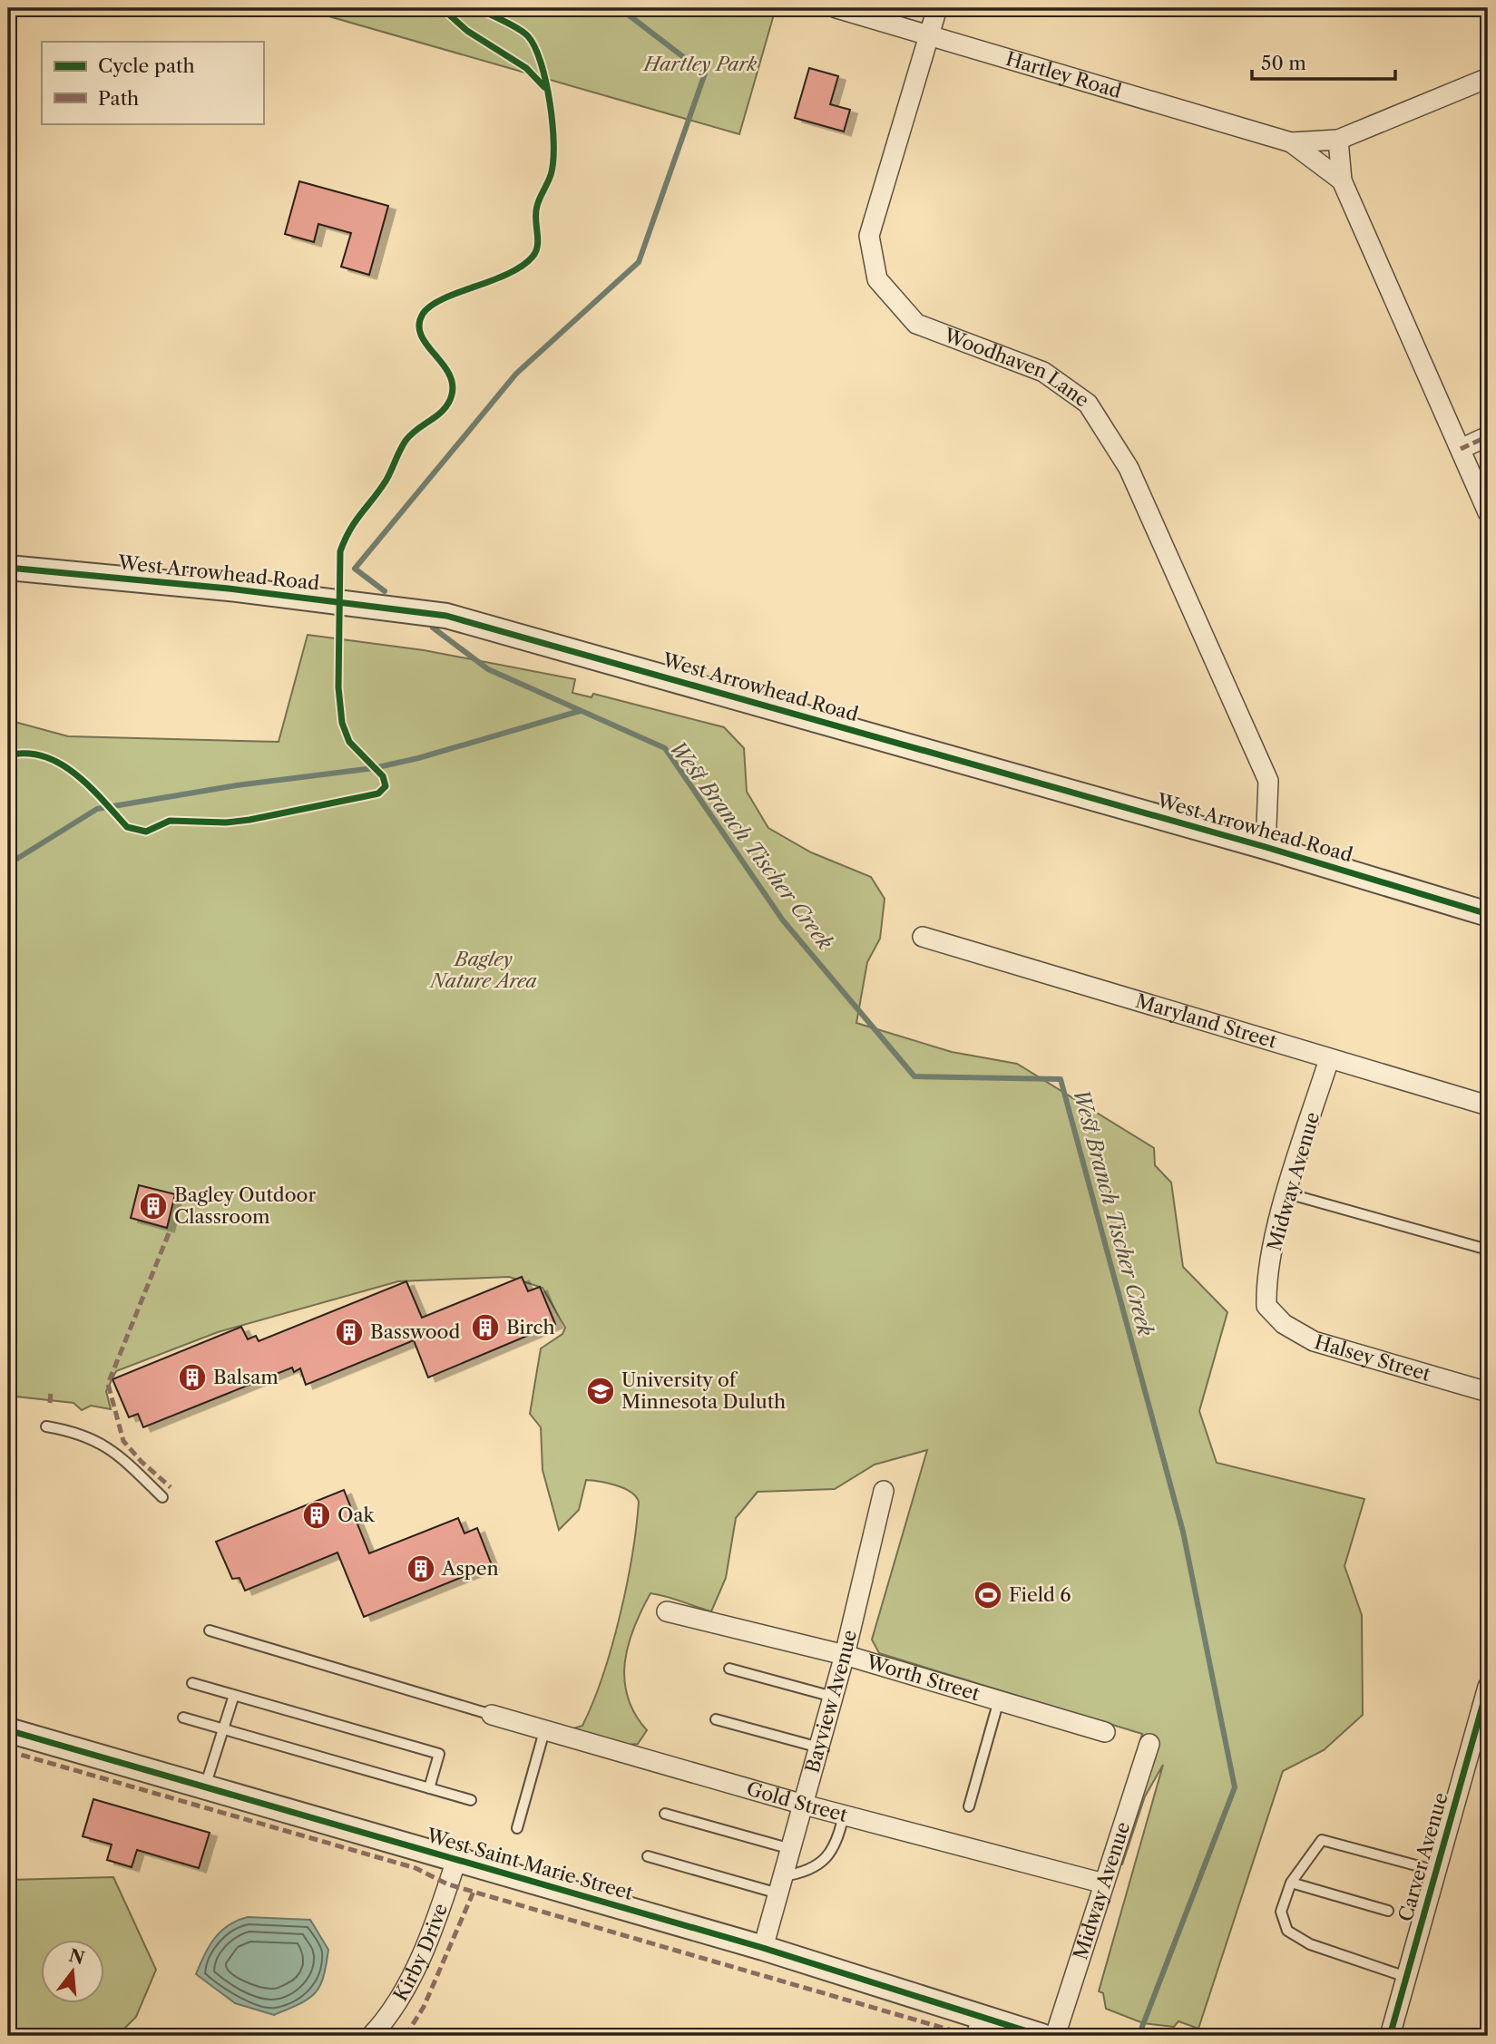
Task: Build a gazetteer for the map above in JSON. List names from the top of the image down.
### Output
{
  "streets": {
    "street": [
      "Hartley Road",
      "Woodhaven Lane",
      "West Arrowhead Road",
      "Maryland Street",
      "Midway Avenue",
      "Halsey Street",
      "Worth Street",
      "Bayview Avenue",
      "Gold Street",
      "Carver Avenue",
      "West Saint Marie Street",
      "Kirby Drive"
    ]
  },
  "crossings": [
    ["Hartley Road", "Woodhaven Lane"],
    ["Woodhaven Lane", "West Arrowhead Road"],
    ["Maryland Street", "Midway Avenue"],
    ["Midway Avenue", "Halsey Street"],
    ["Midway Avenue", "Gold Street"],
    ["Worth Street", "Bayview Avenue"],
    ["Bayview Avenue", "Gold Street"],
    ["Bayview Avenue", "West Saint Marie Street"],
    ["West Saint Marie Street", "Kirby Drive"]
  ],
  "water": ["West Branch Tischer Creek"],
  "parks": ["Hartley Park", "Bagley Nature Area"],
  "places": {
    "building": [
      "Bagley Outdoor Classroom",
      "Birch",
      "Basswood",
      "Balsam",
      "Oak",
      "Aspen"
    ],
    "school or university": ["University of Minnesota Duluth"],
    "sports": ["Field 6"]
  },
  "legend": ["Cycle path", "Path"],
  "scale_bar": "50 m",
  "north": "top"
}
